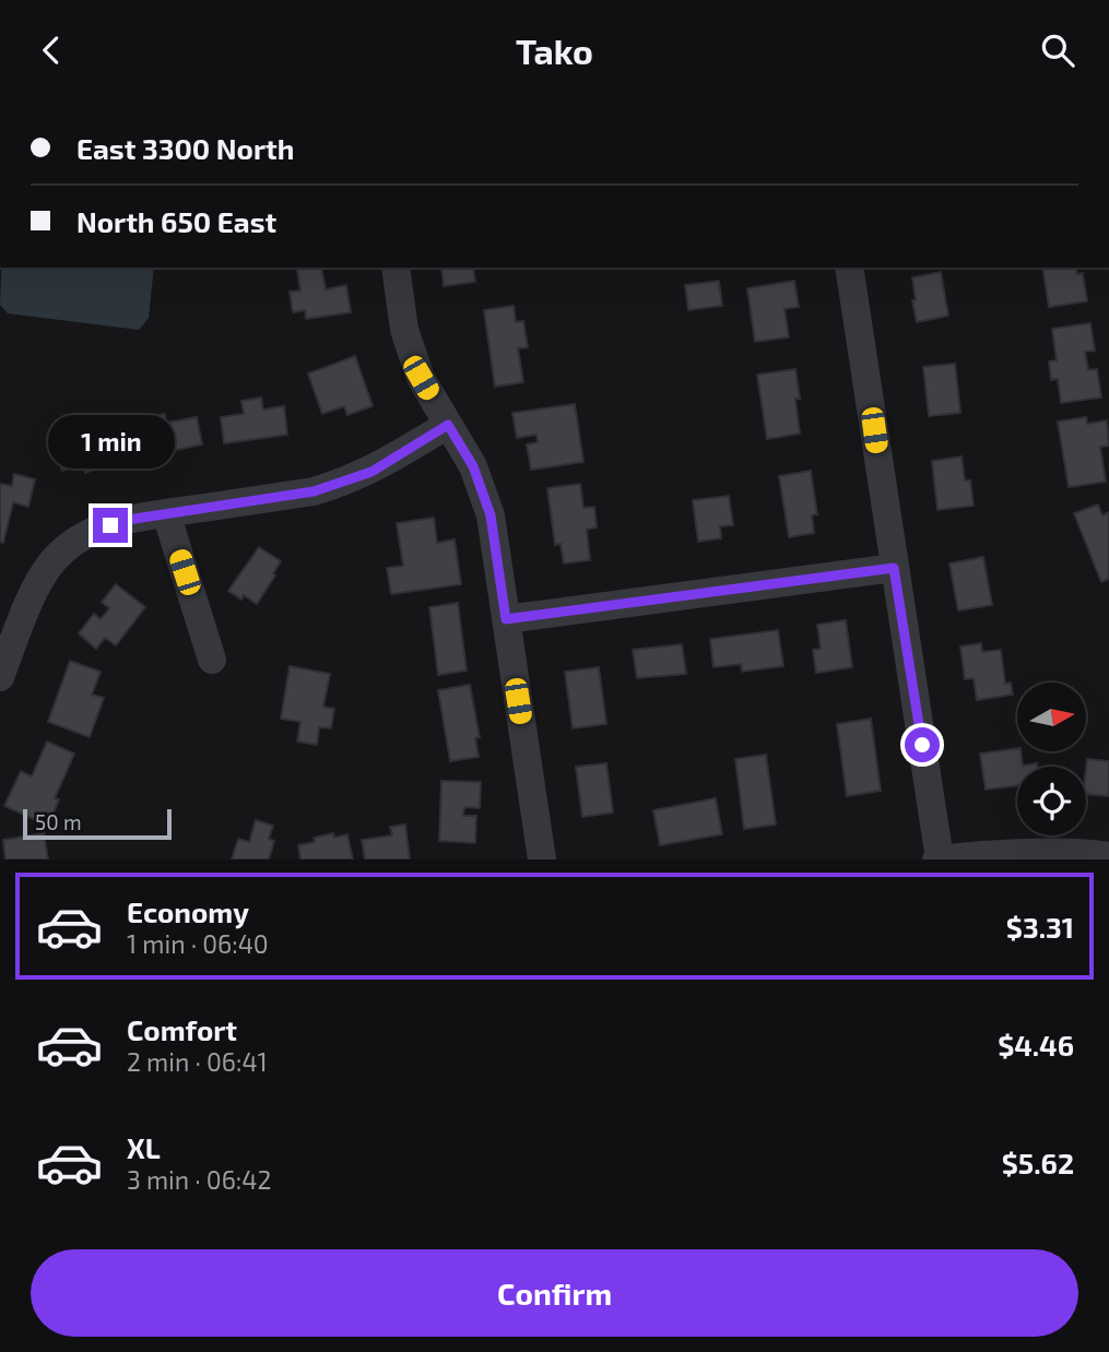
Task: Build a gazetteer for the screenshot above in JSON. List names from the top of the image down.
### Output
{
  "scale_bar": "50 m",
  "north": "right",
  "page": {
    "header": "Tako",
    "banner": ["East 3300 North", "North 650 East"],
    "bubble": "1 min",
    "scale": "50 m",
    "list": [
      {
        "name": "Economy",
        "note": "1 min · 06:40",
        "value": "$3.31"
      },
      {
        "name": "Comfort",
        "note": "2 min · 06:41",
        "value": "$4.46"
      },
      {
        "name": "XL",
        "note": "3 min · 06:42",
        "value": "$5.62"
      }
    ],
    "buttons": "Confirm"
  }
}
